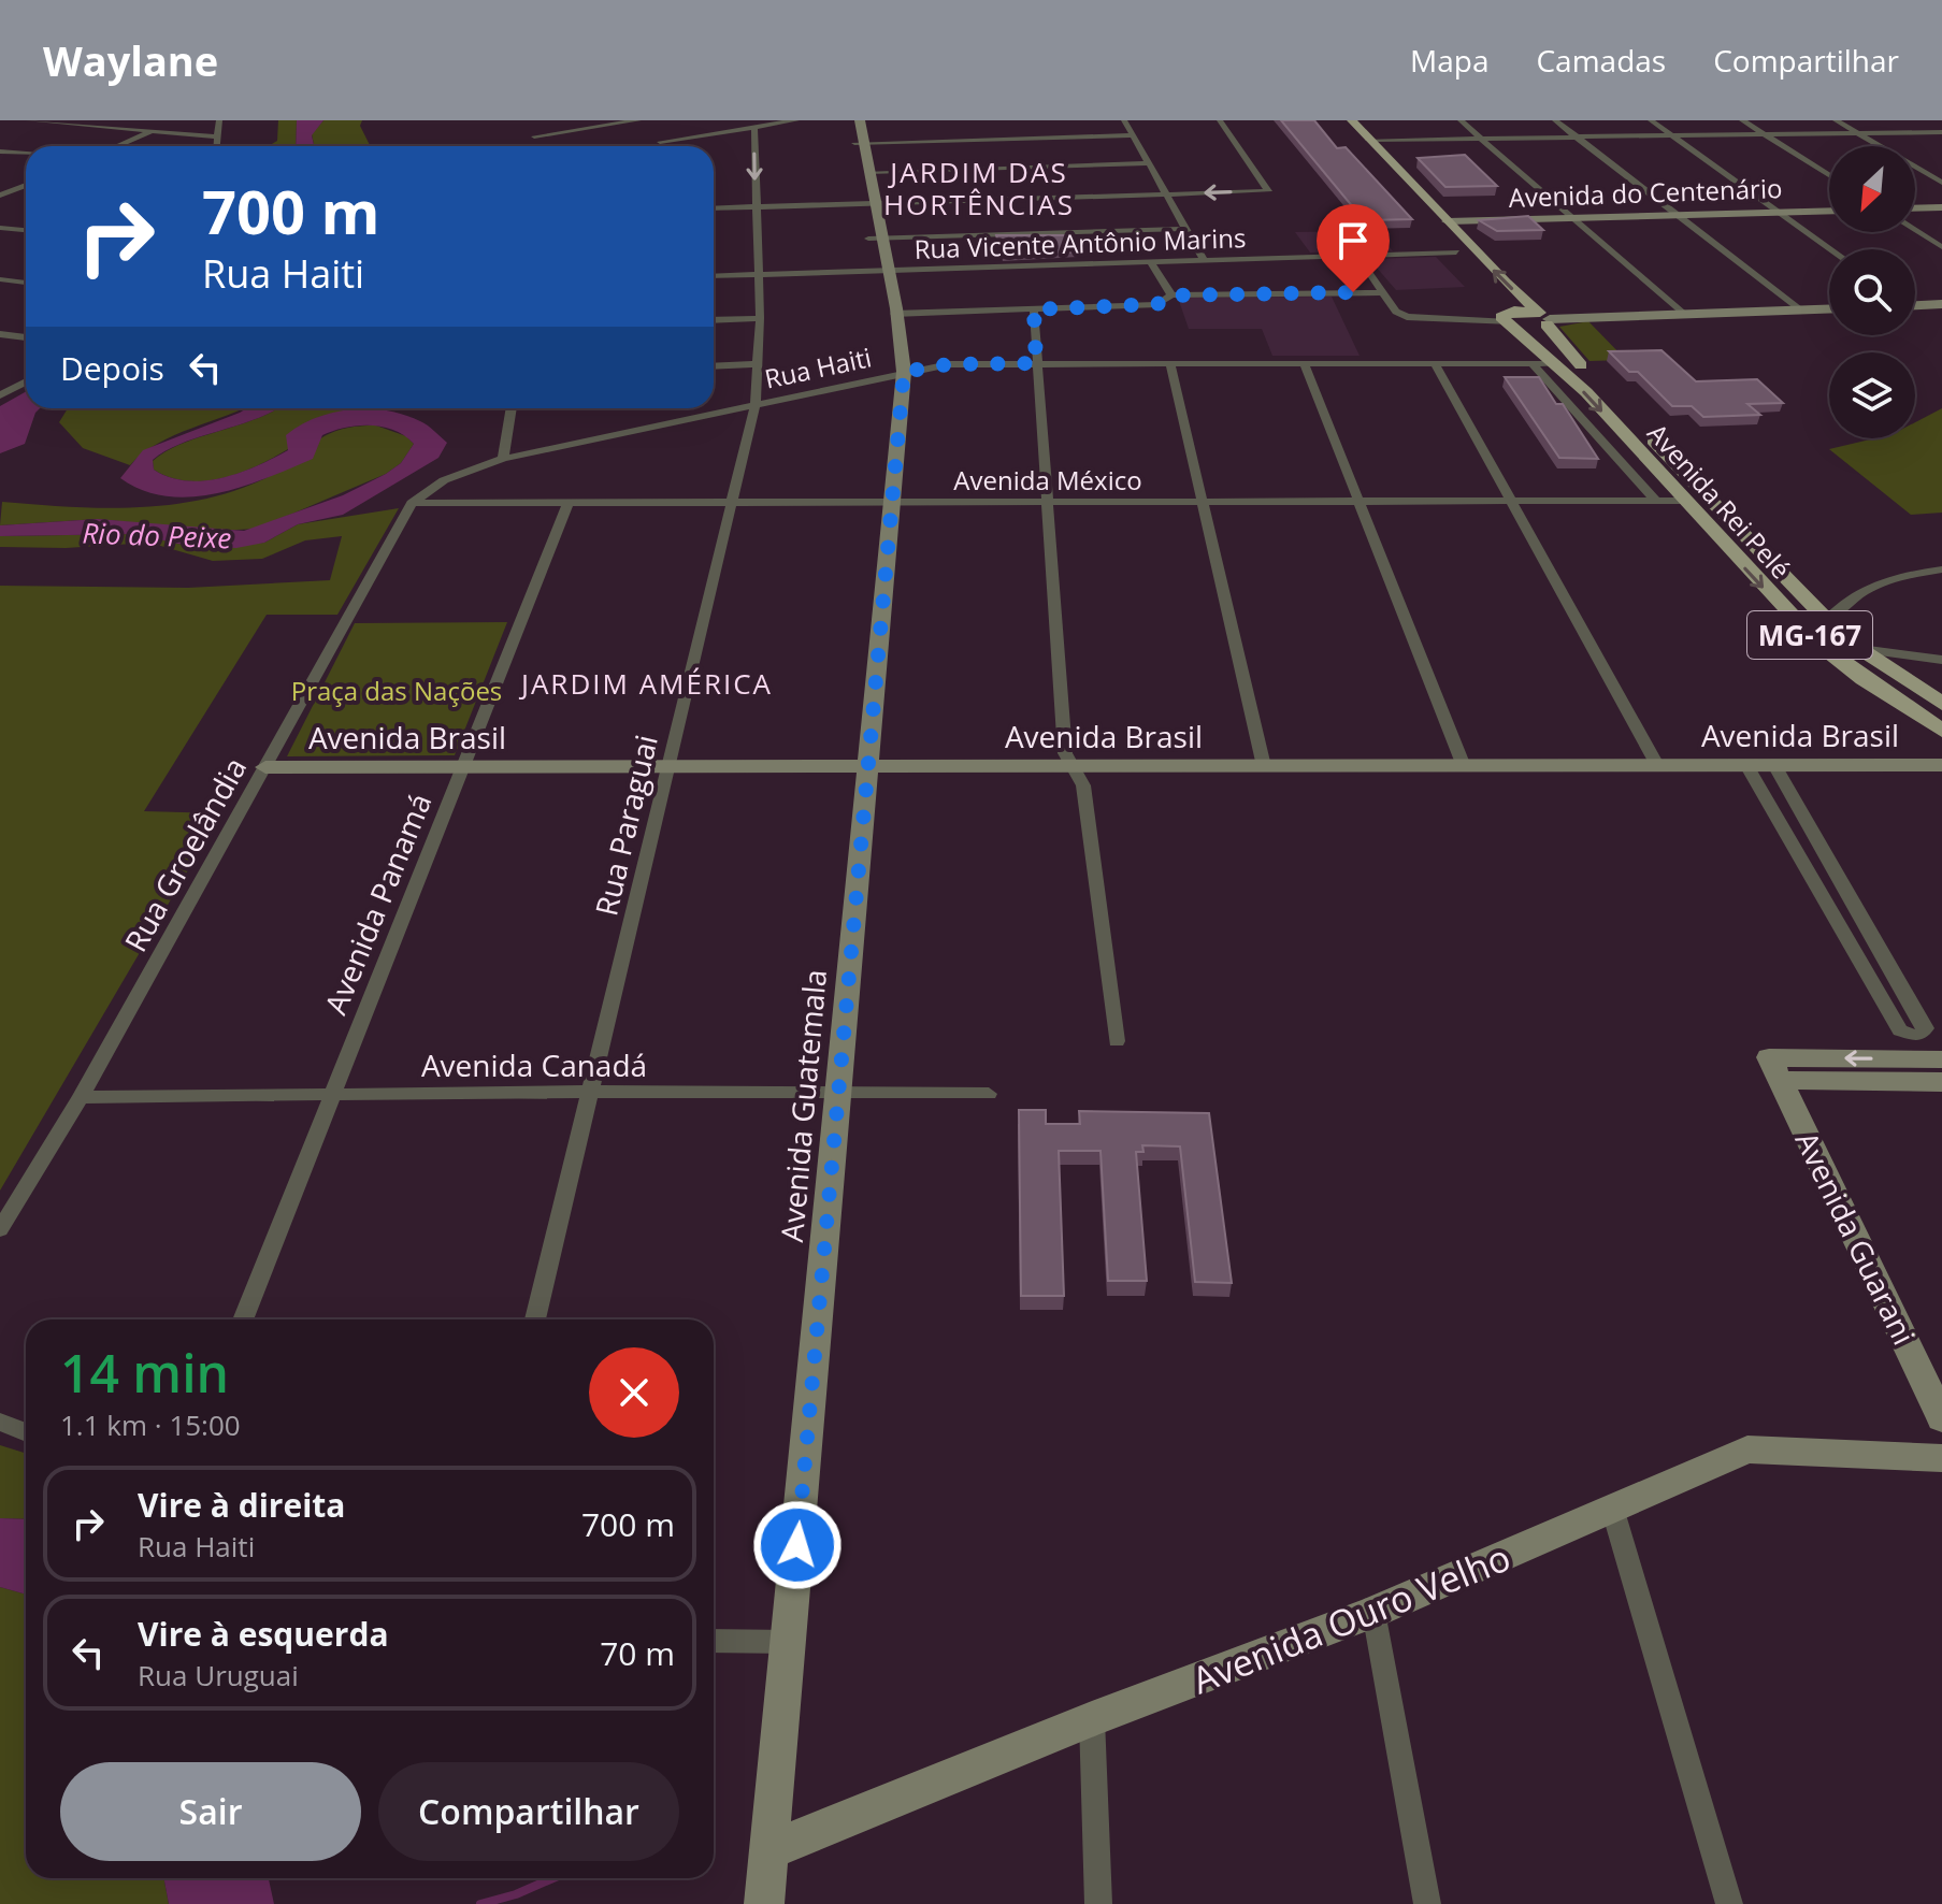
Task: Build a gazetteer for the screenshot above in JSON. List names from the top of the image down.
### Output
{
  "streets": {
    "main road": ["Avenida Rei Pelé", "MG-167"],
    "street": [
      "Avenida do Centenário",
      "Rua Vicente Antônio Marins",
      "Rua Haiti",
      "Avenida México",
      "Avenida Brasil",
      "Rua Paraguai",
      "Rua Groelândia",
      "Avenida Panamá",
      "Avenida Canadá",
      "Avenida Guatemala",
      "Avenida Guarani",
      "Avenida Ouro Velho"
    ]
  },
  "crossings": [
    ["Avenida do Centenário", "Avenida Rei Pelé"],
    ["Rua Vicente Antônio Marins", "Avenida Rei Pelé"],
    ["Rua Vicente Antônio Marins", "Rua Paraguai"],
    ["Rua Vicente Antônio Marins", "Avenida Guatemala"],
    ["Rua Haiti", "Avenida México"],
    ["Rua Haiti", "Avenida Rei Pelé"],
    ["Rua Haiti", "Rua Paraguai"],
    ["Rua Haiti", "Rua Groelândia"],
    ["Rua Haiti", "Avenida Guatemala"],
    ["Avenida México", "Avenida Rei Pelé"],
    ["Avenida México", "Rua Paraguai"],
    ["Avenida México", "Rua Groelândia"],
    ["Avenida México", "Avenida Panamá"],
    ["Avenida México", "Avenida Guatemala"],
    ["Avenida Brasil", "Rua Paraguai"],
    ["Avenida Brasil", "Rua Groelândia"],
    ["Avenida Brasil", "Avenida Panamá"],
    ["Avenida Brasil", "Avenida Guatemala"],
    ["Rua Paraguai", "Avenida Canadá"],
    ["Rua Groelândia", "Avenida Canadá"],
    ["Avenida Panamá", "Avenida Canadá"],
    ["Avenida Canadá", "Avenida Guatemala"],
    ["Avenida Guatemala", "Avenida Ouro Velho"]
  ],
  "districts": ["JARDIM DAS HORTÊNCIAS", "JARDIM AMÉRICA"],
  "water": ["Rio do Peixe"],
  "parks": ["Praça das Nações"],
  "north": "bottom left",
  "page": {
    "header": "Waylane",
    "nav": ["Mapa", "Camadas", "Compartilhar"],
    "turn": ["700 m", "Rua Haiti"],
    "then": "Depois",
    "heading": ["14 min", "1.1 km · 15:00"],
    "list": [
      {
        "name": "Vire à direita",
        "note": "Rua Haiti",
        "value": "700 m"
      },
      {
        "name": "Vire à esquerda",
        "note": "Rua Uruguai",
        "value": "70 m"
      }
    ],
    "buttons": ["Sair", "Compartilhar"]
  }
}
